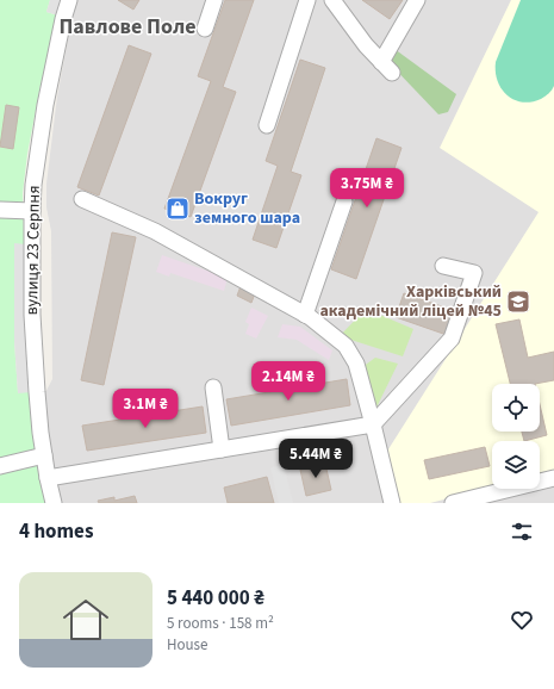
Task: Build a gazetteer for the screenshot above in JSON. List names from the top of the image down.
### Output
{
  "streets": {
    "street": ["вулиця 23 Серпня"]
  },
  "districts": ["Павлове Поле"],
  "places": {
    "shop": ["Вокруг земного шара"],
    "school or university": ["Харківський академічний ліцей №45"]
  },
  "page": {
    "price": [
      "3.75M ₴",
      "2.14M ₴",
      "3.1M ₴",
      "5.44M ₴"
    ],
    "heading": "4 homes",
    "list": [
      {
        "name": "5 440 000 ₴",
        "note": "5 rooms · 158 m² · House"
      }
    ]
  }
}
